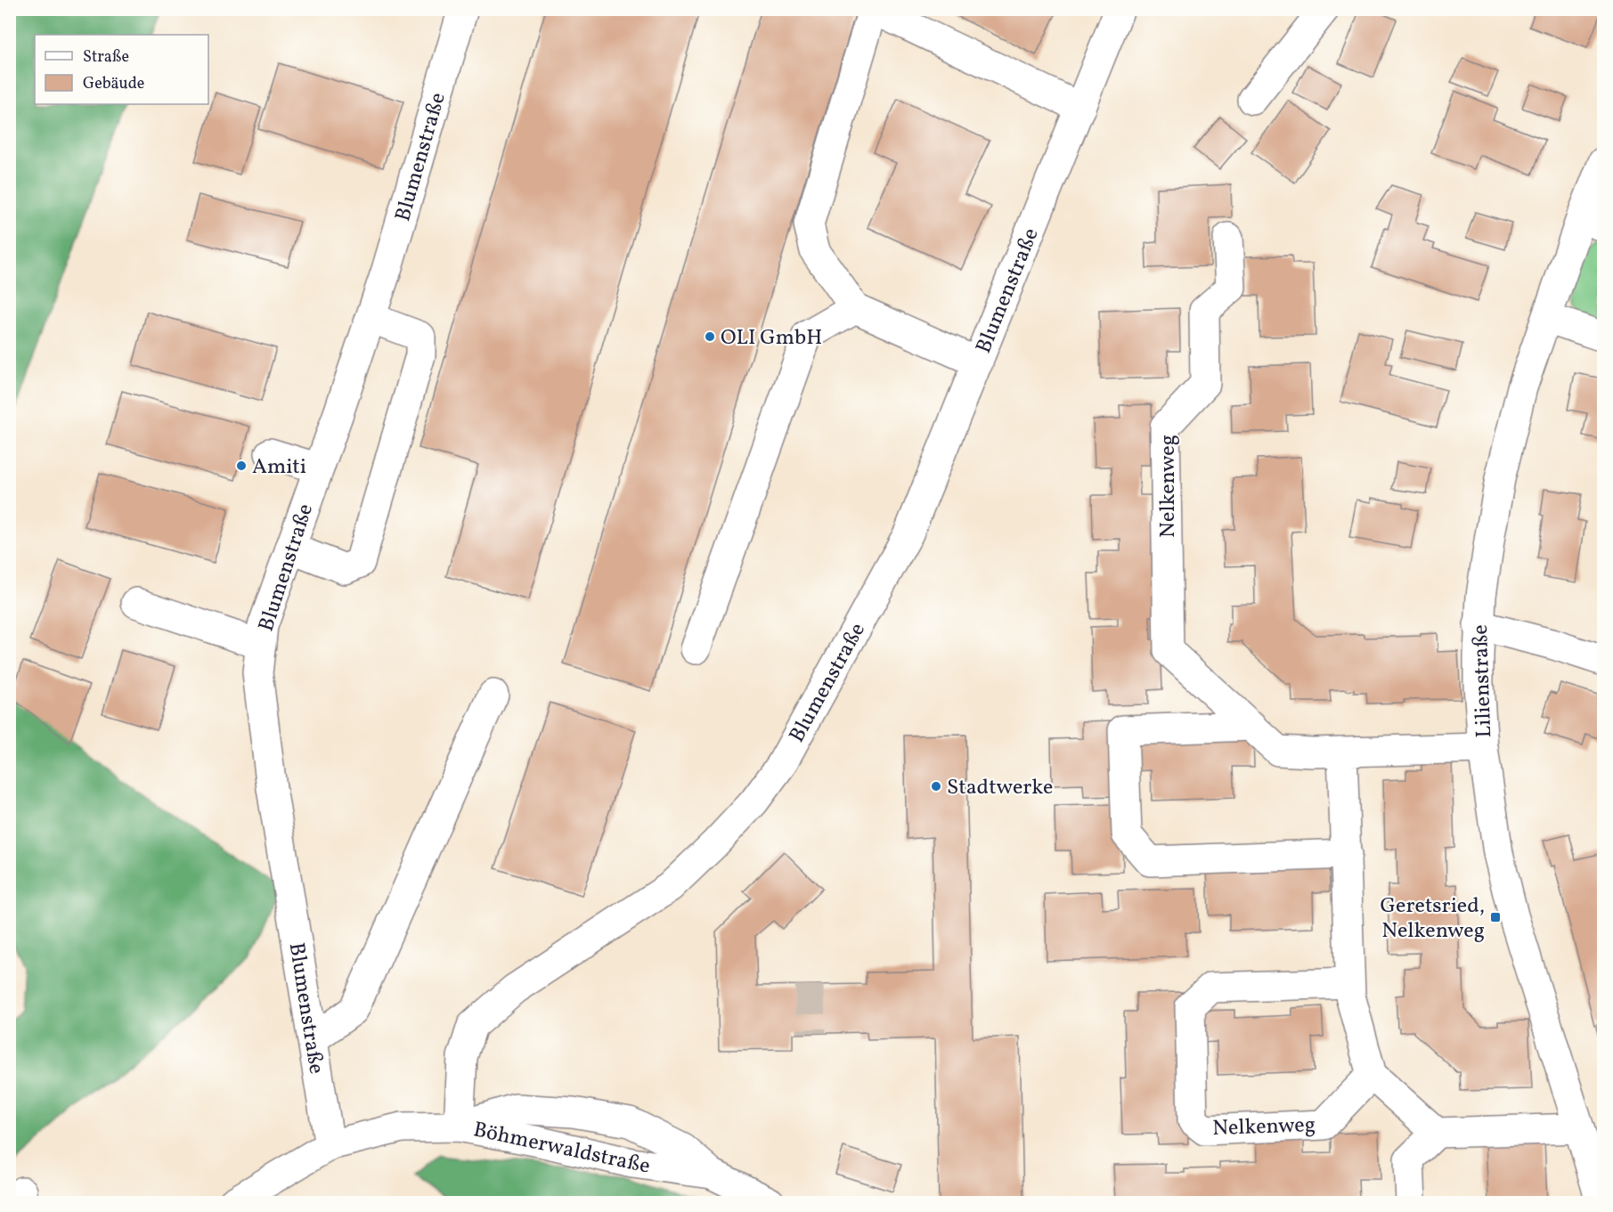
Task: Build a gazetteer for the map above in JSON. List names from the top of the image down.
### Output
{
  "streets": {
    "street": [
      "Blumenstraße",
      "Nelkenweg",
      "Lilienstraße",
      "Böhmerwaldstraße"
    ]
  },
  "crossings": [
    ["Blumenstraße", "Böhmerwaldstraße"],
    ["Nelkenweg", "Lilienstraße"]
  ],
  "places": {
    "other": ["OLI GmbH", "Amiti", "Stadtwerke"],
    "transit": ["Geretsried, Nelkenweg"]
  },
  "legend": ["Straße", "Gebäude"]
}
